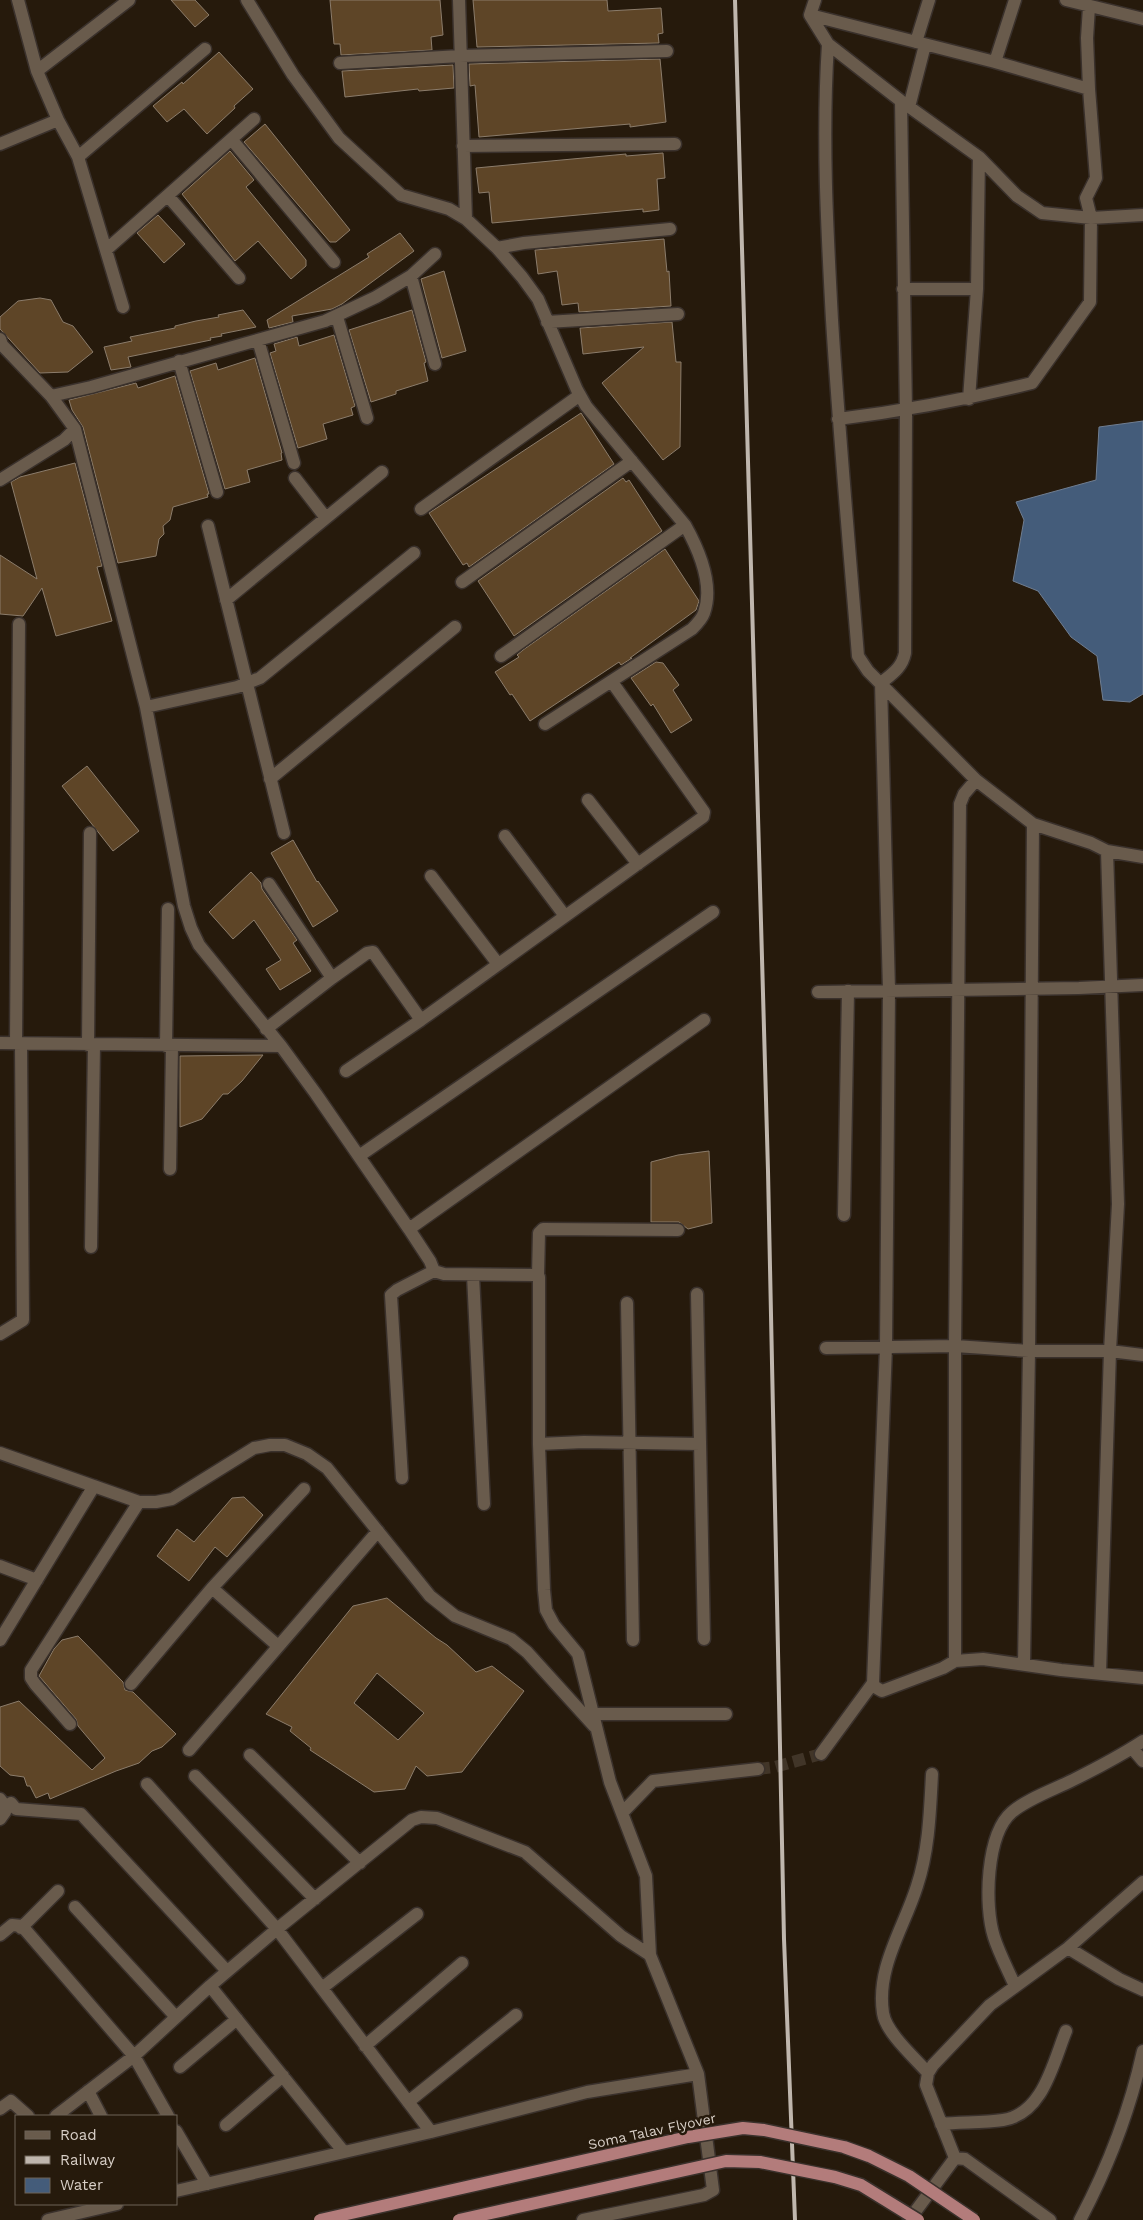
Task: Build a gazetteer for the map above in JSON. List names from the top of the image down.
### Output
{
  "streets": {
    "main road": ["Soma Talav Flyover"]
  },
  "legend": ["Road", "Railway", "Water"]
}
